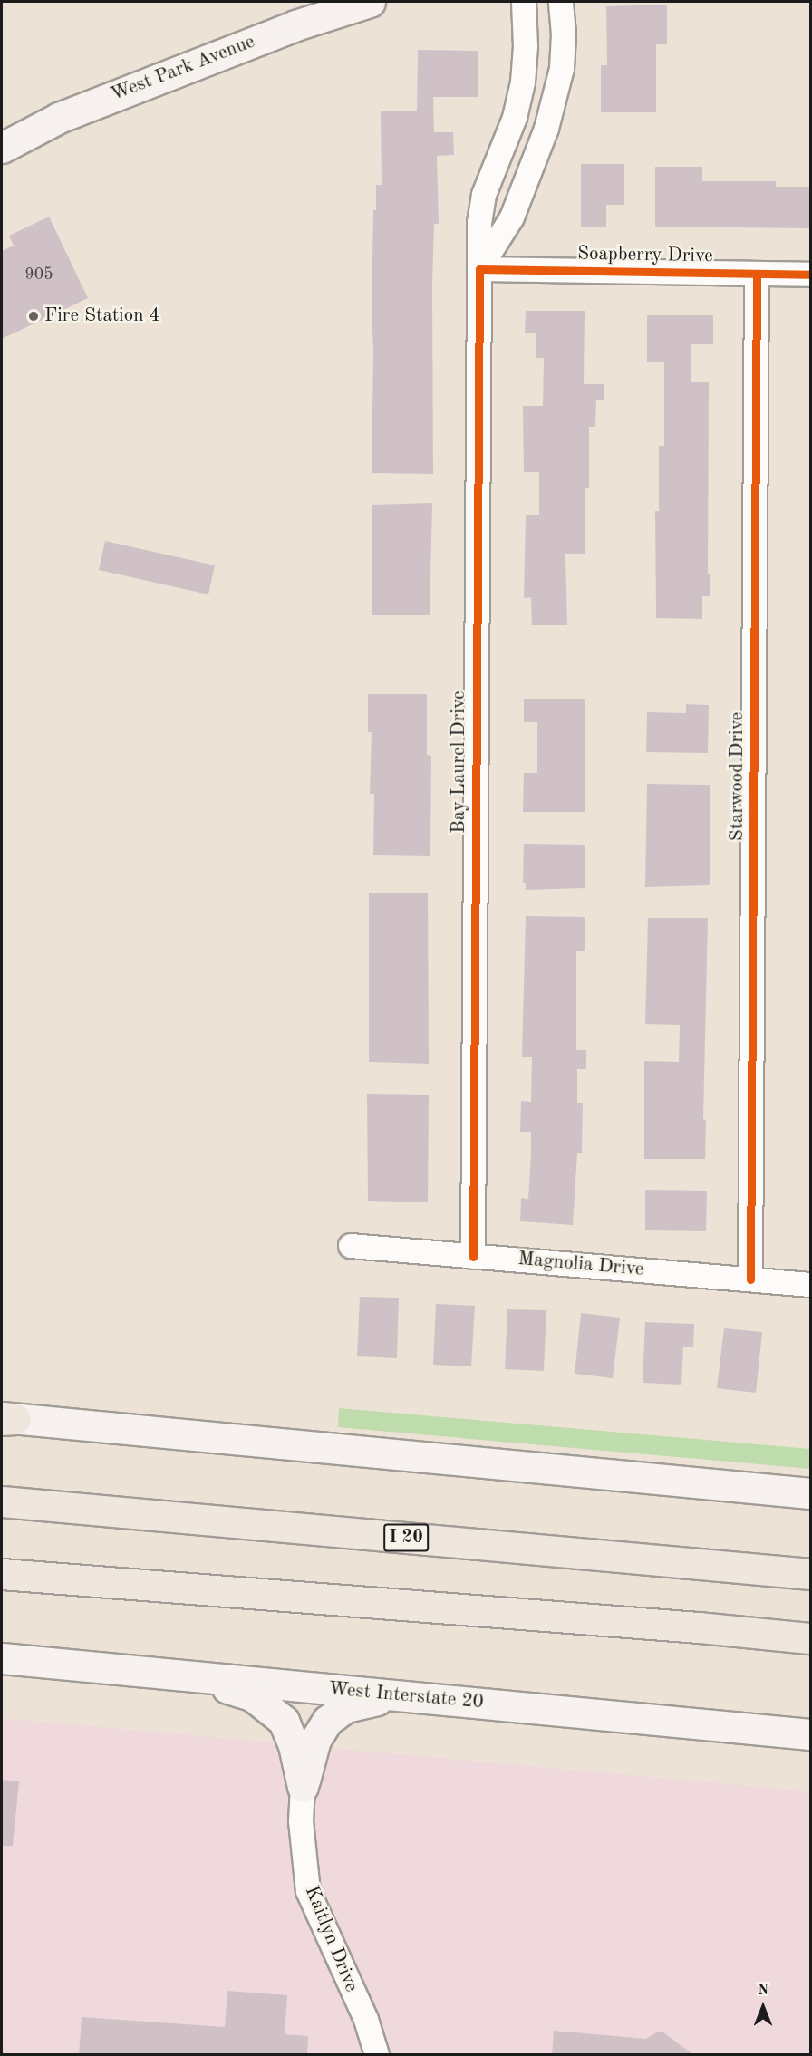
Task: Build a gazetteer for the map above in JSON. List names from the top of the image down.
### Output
{
  "streets": {
    "highway": ["I 20"],
    "main road": ["West Park Avenue", "West Interstate 20", "Kaitlyn Drive"],
    "street": [
      "Soapberry Drive",
      "Bay Laurel Drive",
      "Starwood Drive",
      "Magnolia Drive"
    ]
  },
  "crossings": [
    ["Soapberry Drive", "Bay Laurel Drive"],
    ["Soapberry Drive", "Starwood Drive"],
    ["Bay Laurel Drive", "Magnolia Drive"],
    ["Starwood Drive", "Magnolia Drive"],
    ["West Interstate 20", "Kaitlyn Drive"]
  ],
  "places": ["Fire Station 4"],
  "house_numbers": ["905"],
  "north": "top"
}
